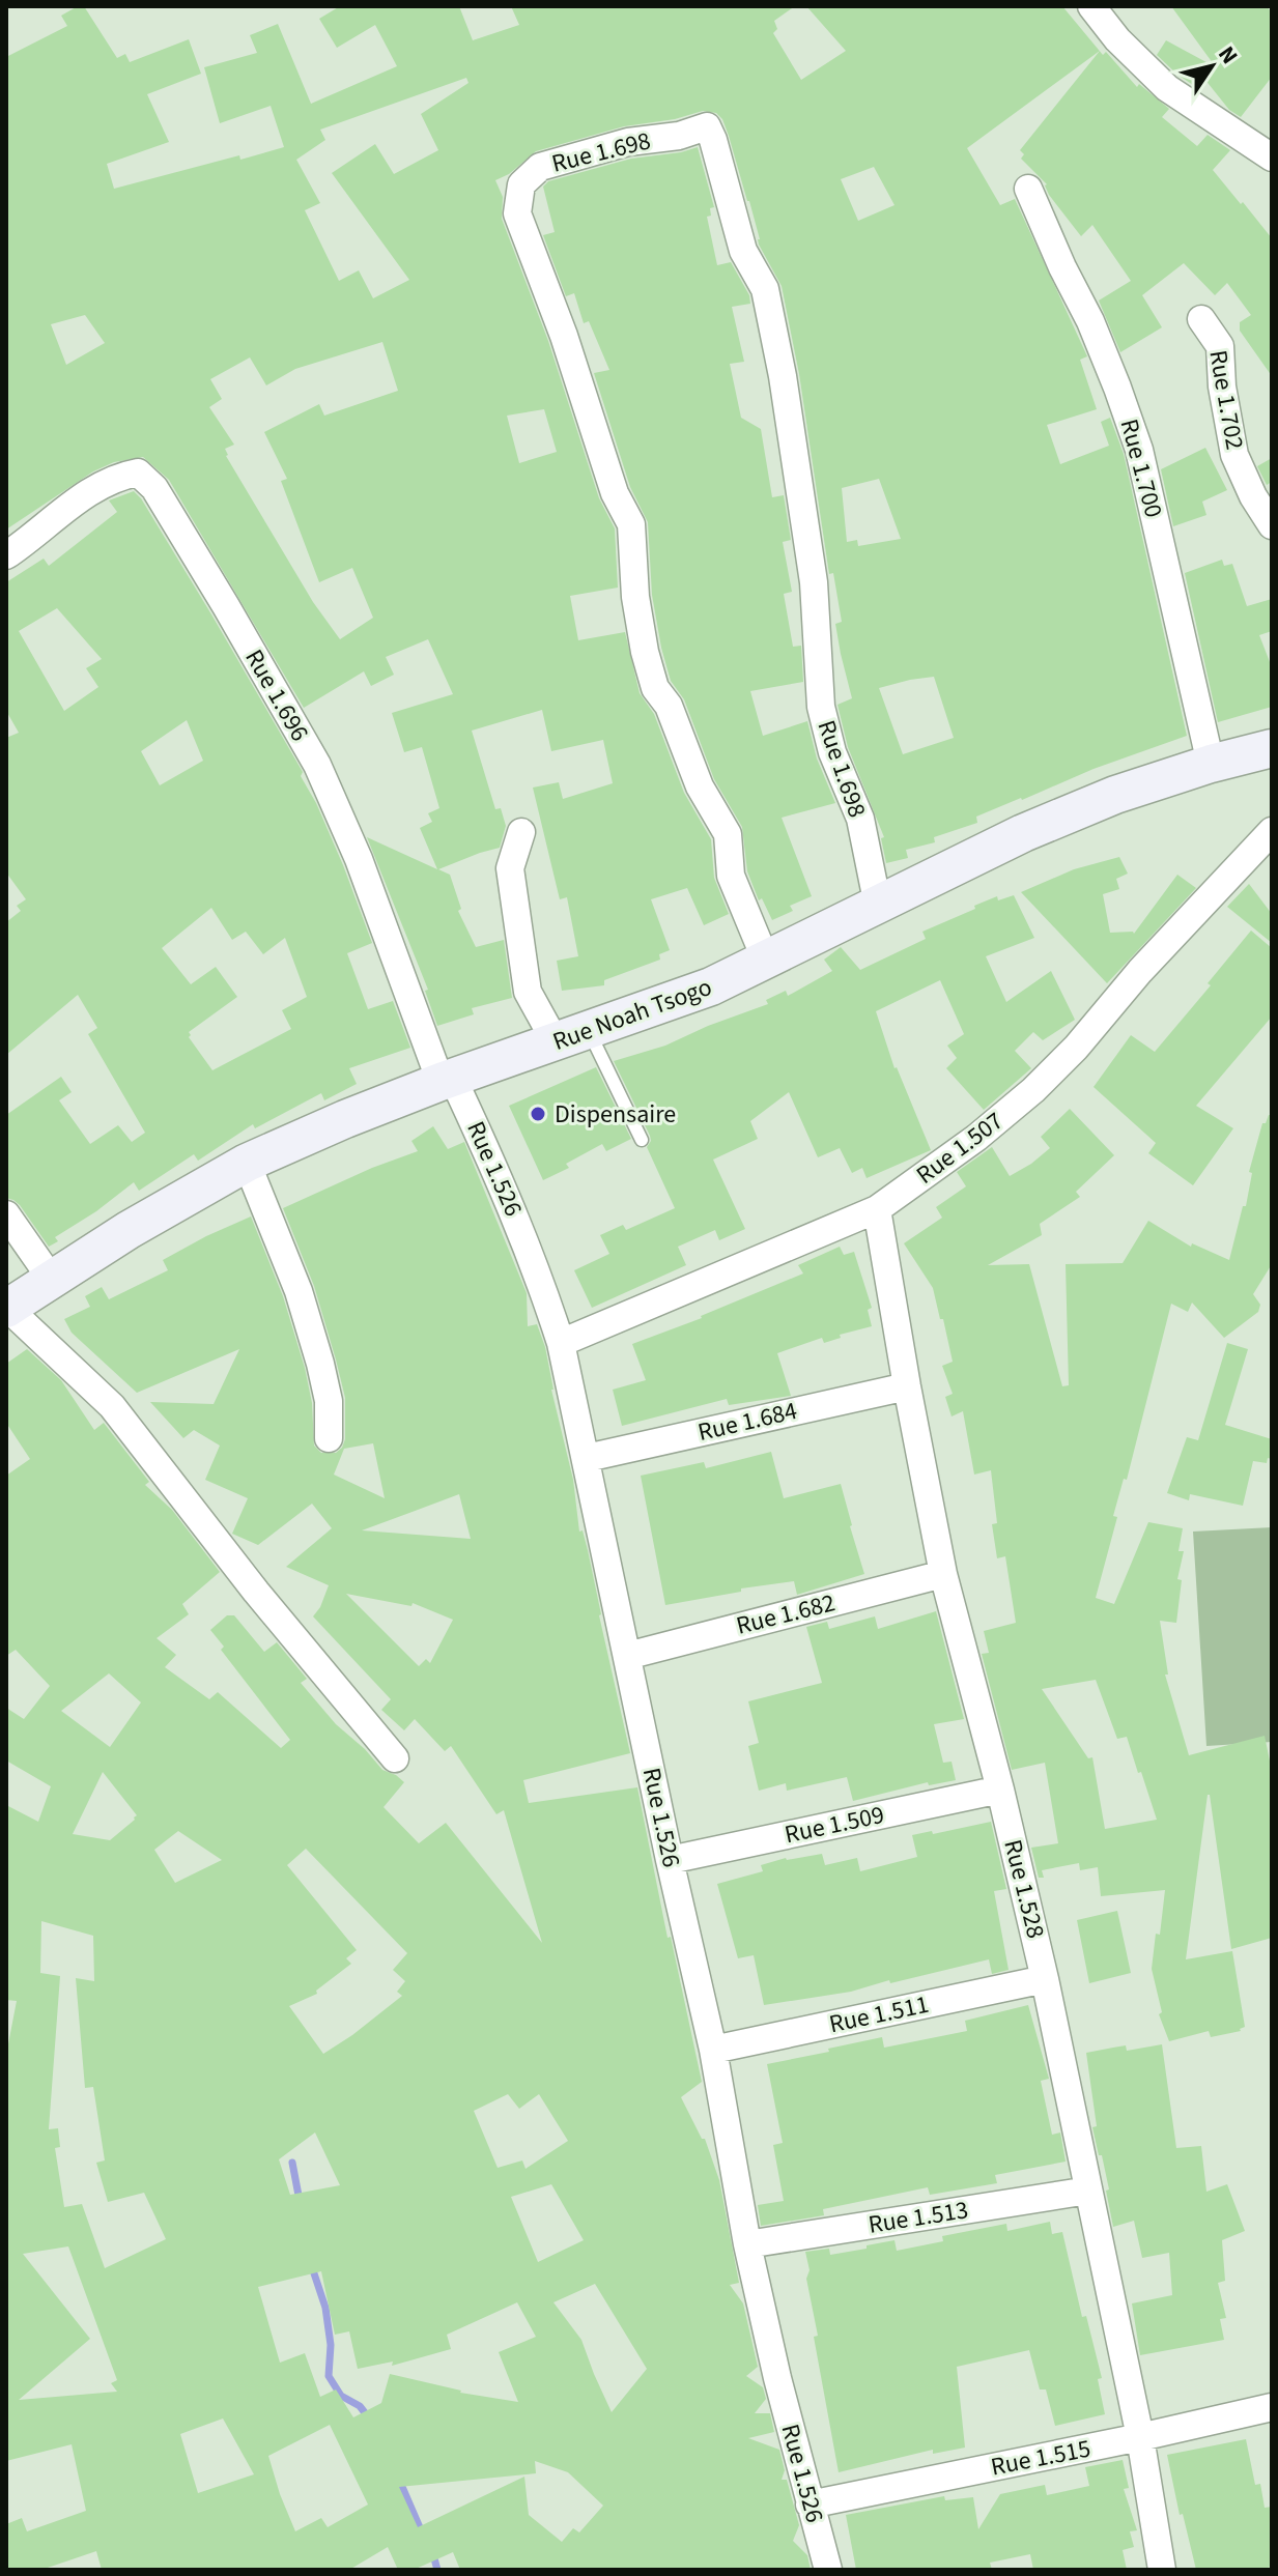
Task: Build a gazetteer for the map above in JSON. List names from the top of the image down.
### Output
{
  "streets": {
    "main road": ["Rue Noah Tsogo"],
    "street": [
      "Rue 1.698",
      "Rue 1.702",
      "Rue 1.700",
      "Rue 1.696",
      "Rue 1.507",
      "Rue 1.526",
      "Rue 1.684",
      "Rue 1.682",
      "Rue 1.509",
      "Rue 1.528",
      "Rue 1.511",
      "Rue 1.513",
      "Rue 1.515"
    ]
  },
  "crossings": [
    ["Rue 1.698", "Rue Noah Tsogo"],
    ["Rue 1.700", "Rue Noah Tsogo"],
    ["Rue 1.696", "Rue Noah Tsogo"],
    ["Rue 1.696", "Rue 1.526"],
    ["Rue Noah Tsogo", "Rue 1.526"],
    ["Rue 1.507", "Rue 1.526"],
    ["Rue 1.507", "Rue 1.528"],
    ["Rue 1.526", "Rue 1.684"],
    ["Rue 1.526", "Rue 1.682"],
    ["Rue 1.526", "Rue 1.509"],
    ["Rue 1.526", "Rue 1.511"],
    ["Rue 1.526", "Rue 1.513"],
    ["Rue 1.526", "Rue 1.515"],
    ["Rue 1.684", "Rue 1.528"],
    ["Rue 1.682", "Rue 1.528"],
    ["Rue 1.509", "Rue 1.528"],
    ["Rue 1.528", "Rue 1.511"],
    ["Rue 1.528", "Rue 1.513"],
    ["Rue 1.528", "Rue 1.515"]
  ],
  "places": ["Dispensaire"],
  "north": "top right"
}
